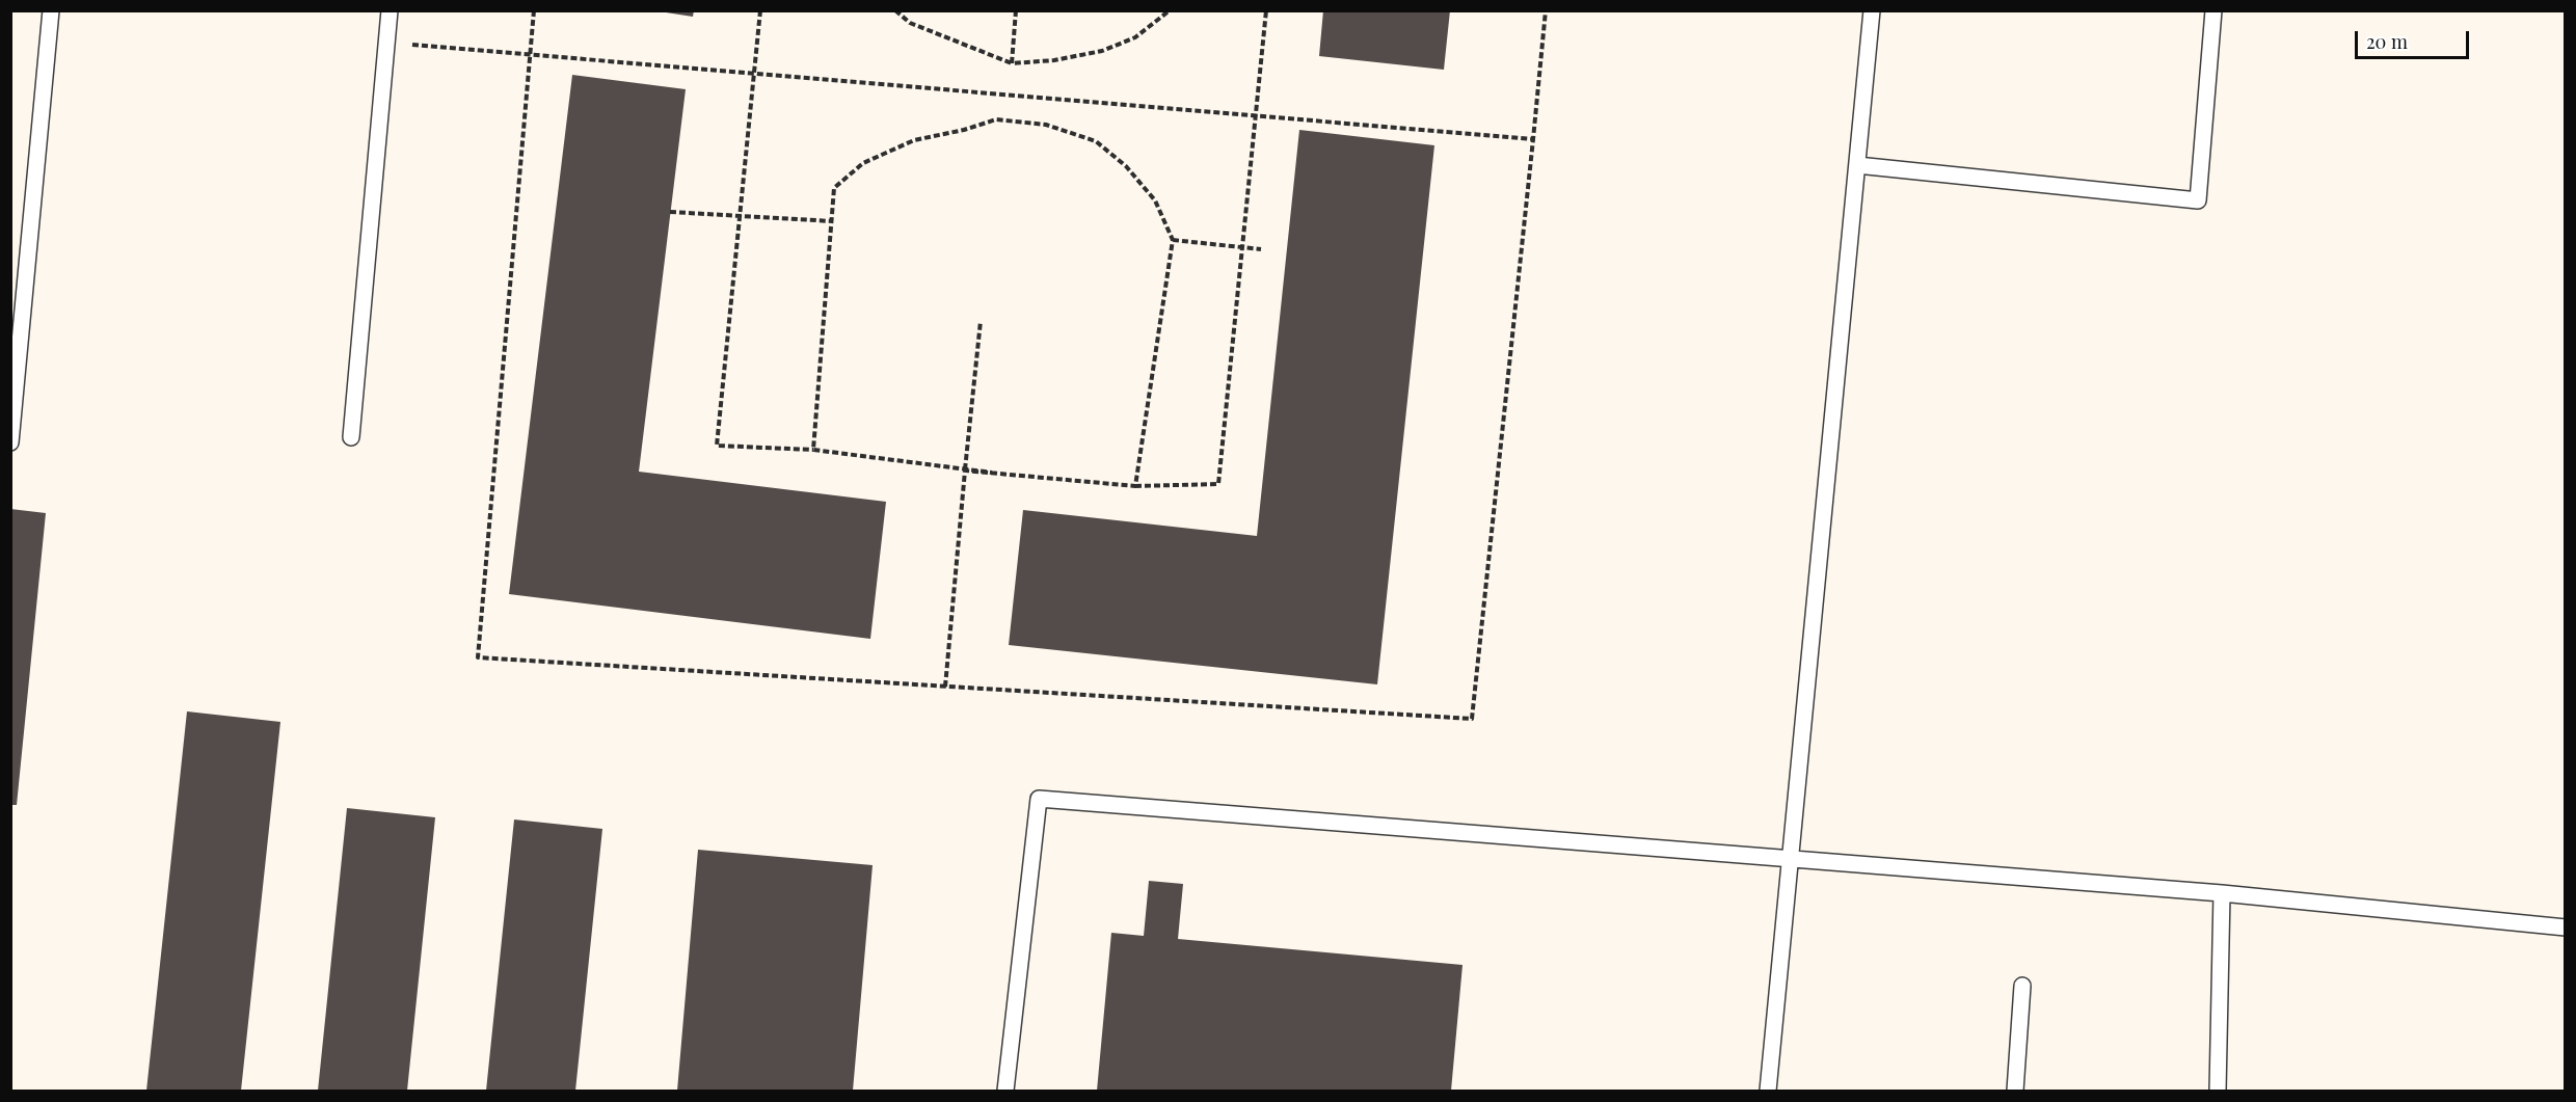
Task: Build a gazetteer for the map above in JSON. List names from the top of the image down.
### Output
{
  "scale_bar": "20 m"
}
